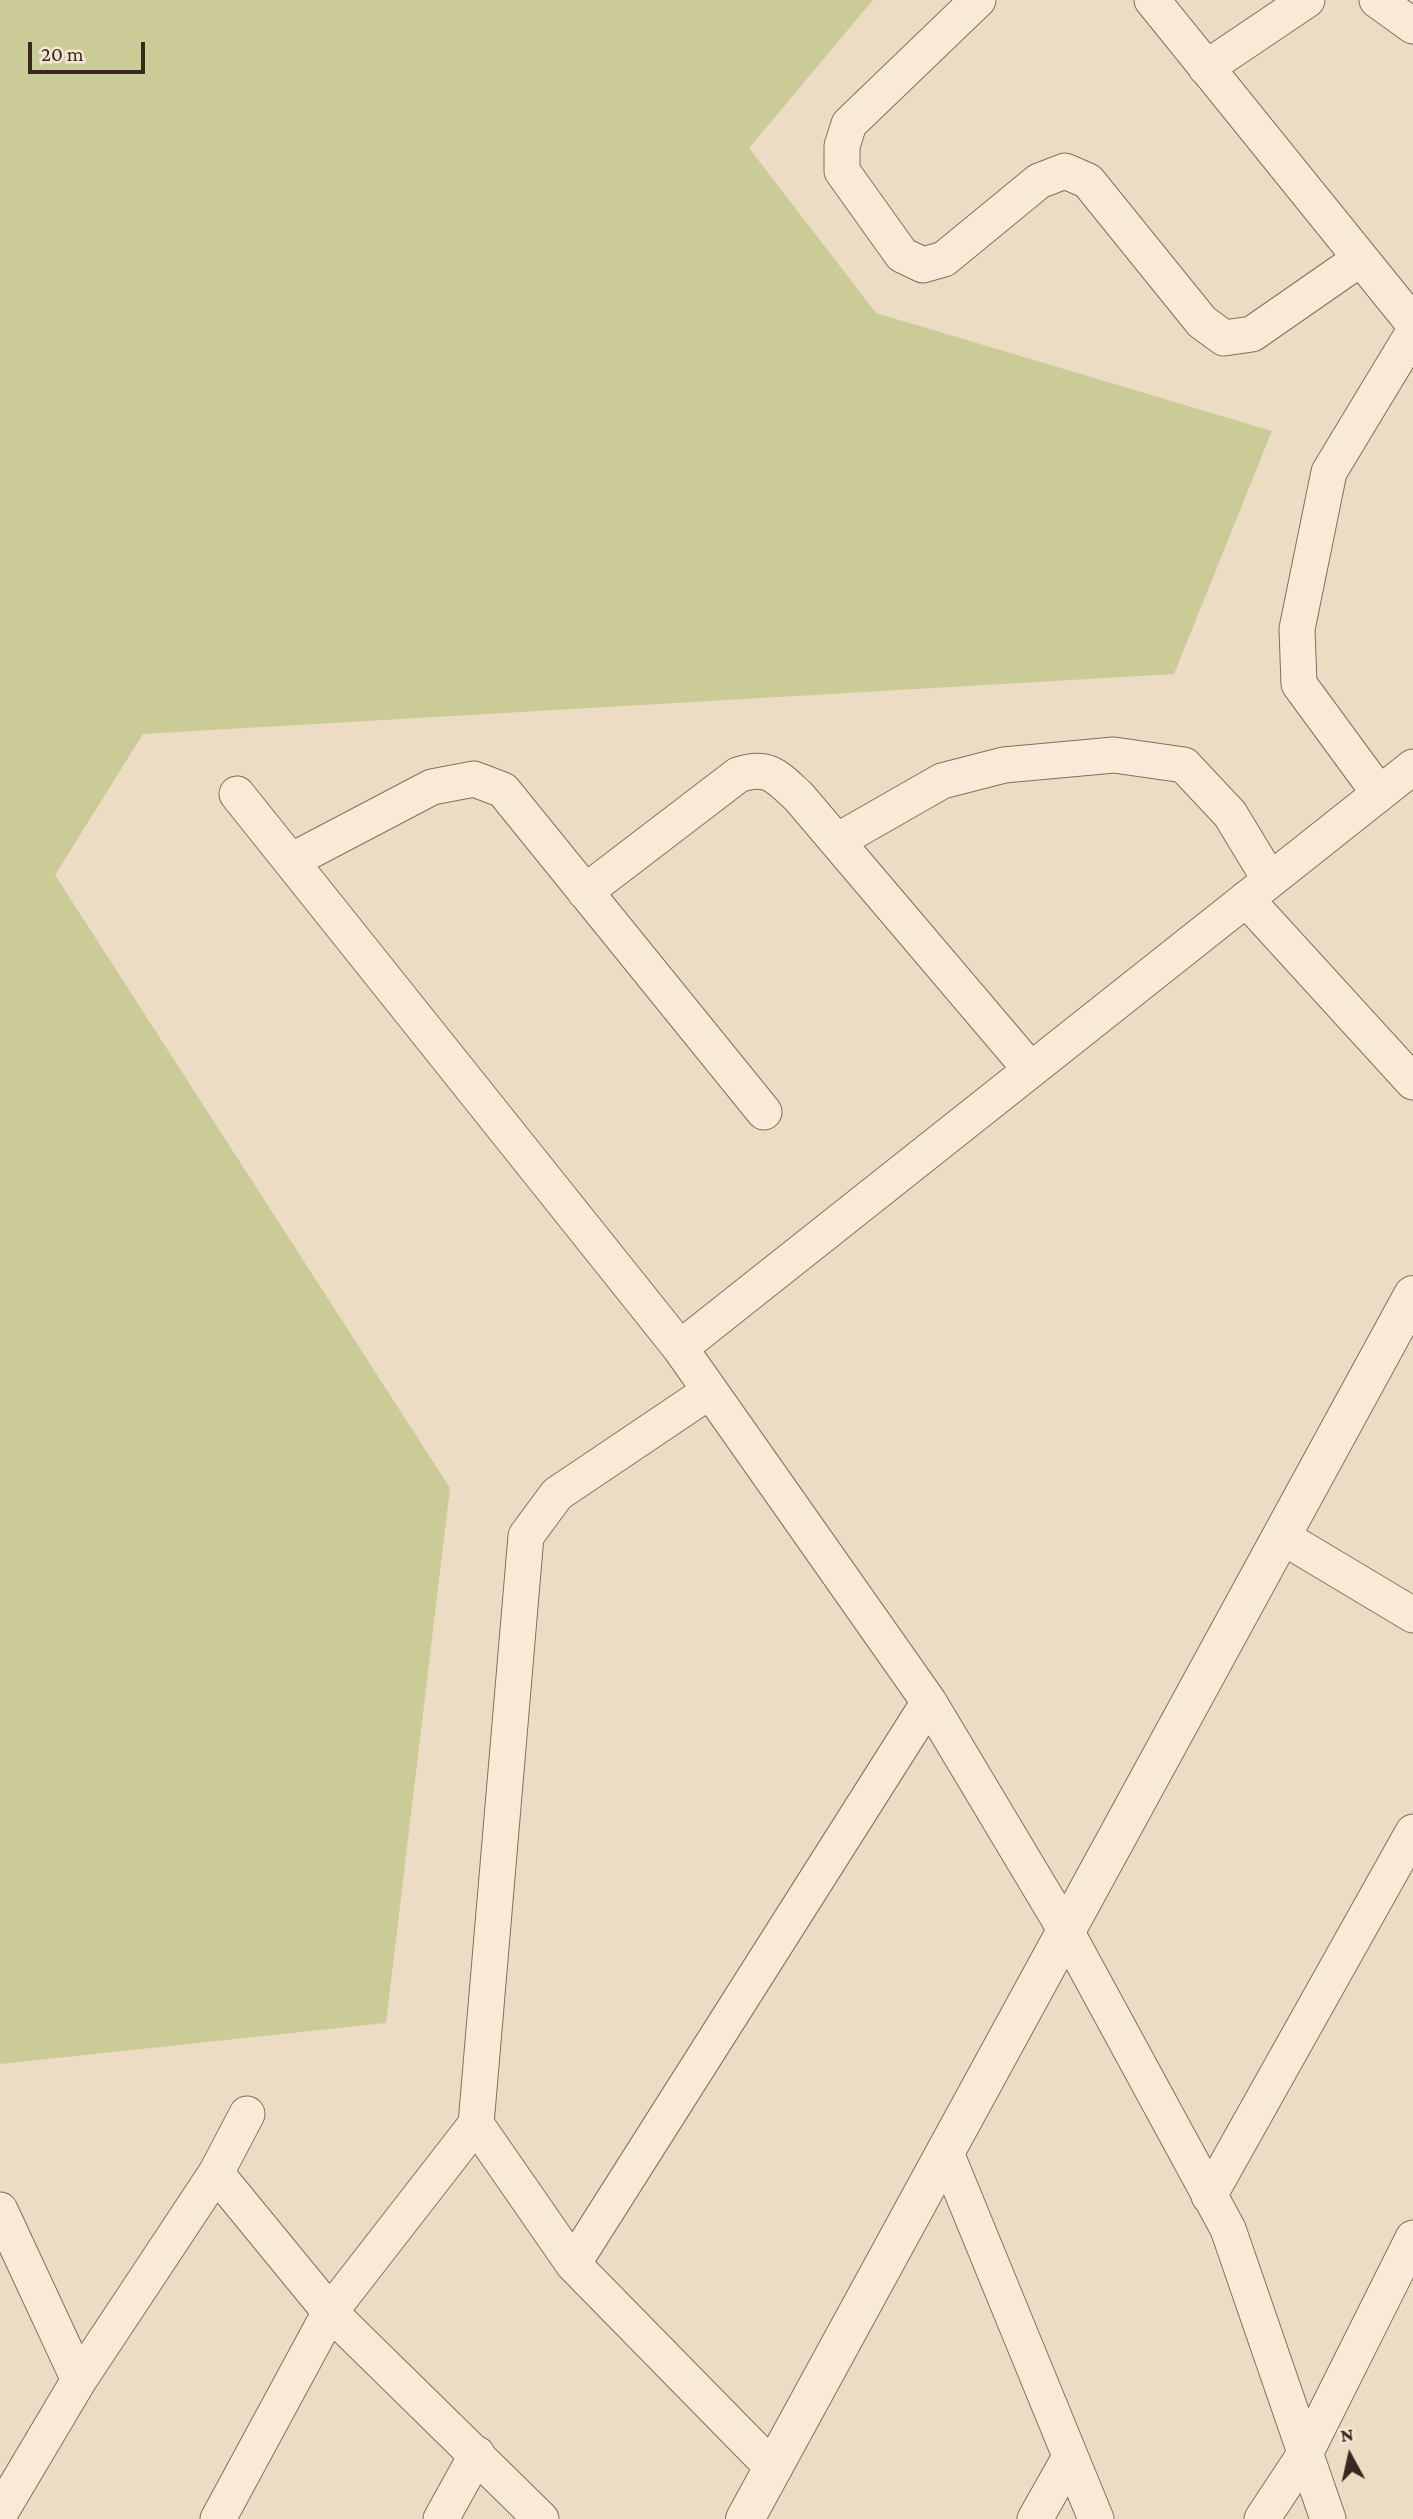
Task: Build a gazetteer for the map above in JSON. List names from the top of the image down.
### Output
{
  "scale_bar": "20 m",
  "north": "top"
}
